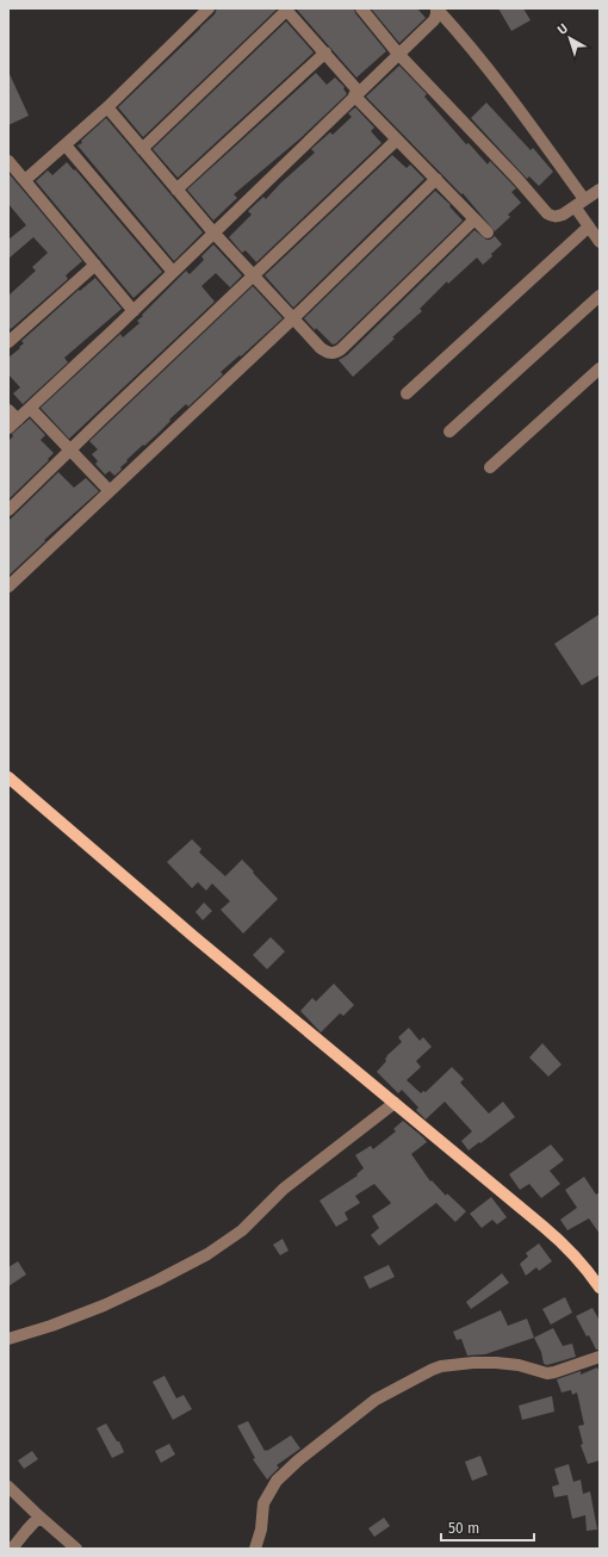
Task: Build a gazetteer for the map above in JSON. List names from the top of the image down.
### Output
{
  "scale_bar": "50 m",
  "north": "top left"
}
